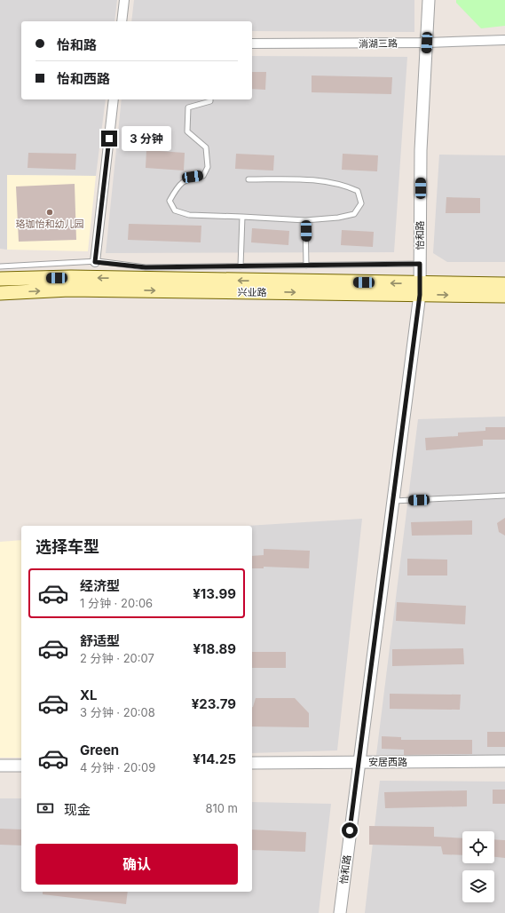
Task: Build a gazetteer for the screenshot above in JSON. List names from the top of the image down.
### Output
{
  "streets": {
    "main road": ["兴业路"],
    "street": ["淌湖三路", "怡和路", "安居西路"]
  },
  "crossings": [
    ["淌湖三路", "怡和路"],
    ["怡和路", "兴业路"],
    ["怡和路", "安居西路"]
  ],
  "places": ["珞珈怡和幼儿园"],
  "page": {
    "banner": ["怡和路", "怡和西路"],
    "bubble": "3 分钟",
    "heading": "选择车型",
    "list": [
      {
        "name": "经济型",
        "note": "1 分钟 · 20:06",
        "value": "¥13.99"
      },
      {
        "name": "舒适型",
        "note": "2 分钟 · 20:07",
        "value": "¥18.89"
      },
      {
        "name": "XL",
        "note": "3 分钟 · 20:08",
        "value": "¥23.79"
      },
      {
        "name": "Green",
        "note": "4 分钟 · 20:09",
        "value": "¥14.25"
      }
    ],
    "pay": ["现金", "810 m"],
    "buttons": "确认"
  }
}
